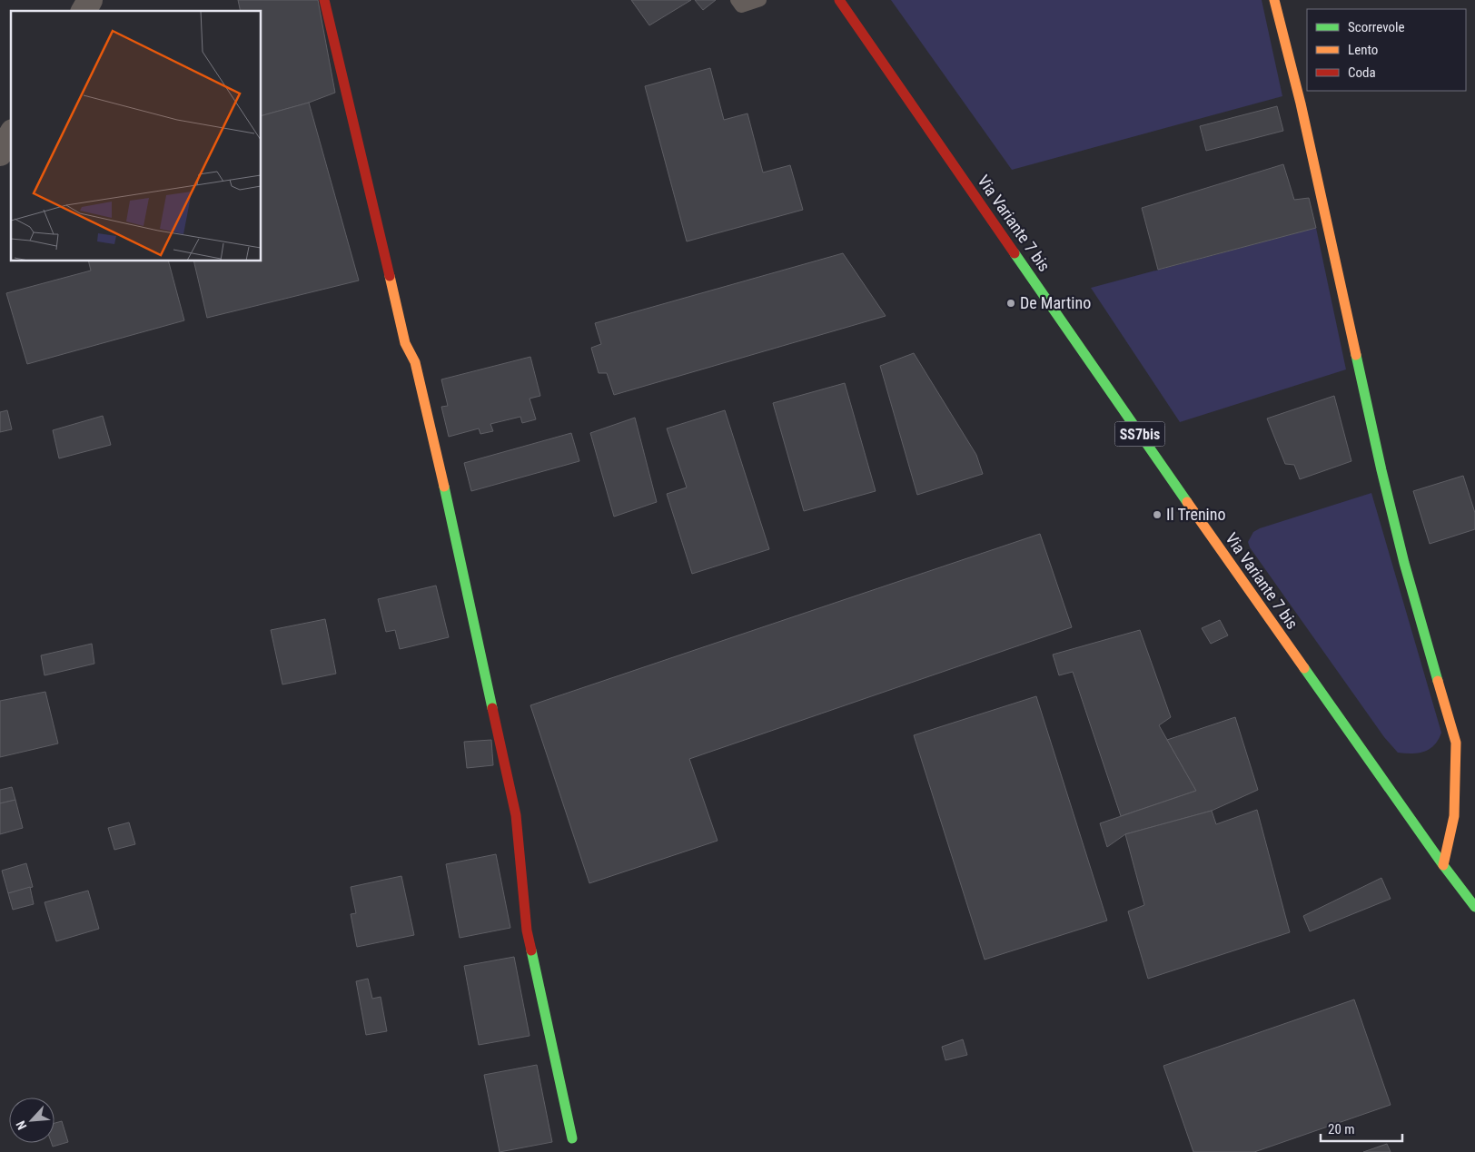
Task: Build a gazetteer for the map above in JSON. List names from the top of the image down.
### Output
{
  "streets": {
    "street": ["Via Variante 7 bis", "SS7bis"]
  },
  "crossings": [
    ["Via Variante 7 bis", "SS7bis"]
  ],
  "places": ["De Martino", "Il Trenino"],
  "legend": ["Scorrevole", "Lento", "Coda"],
  "scale_bar": "20 m",
  "north": "bottom left"
}
